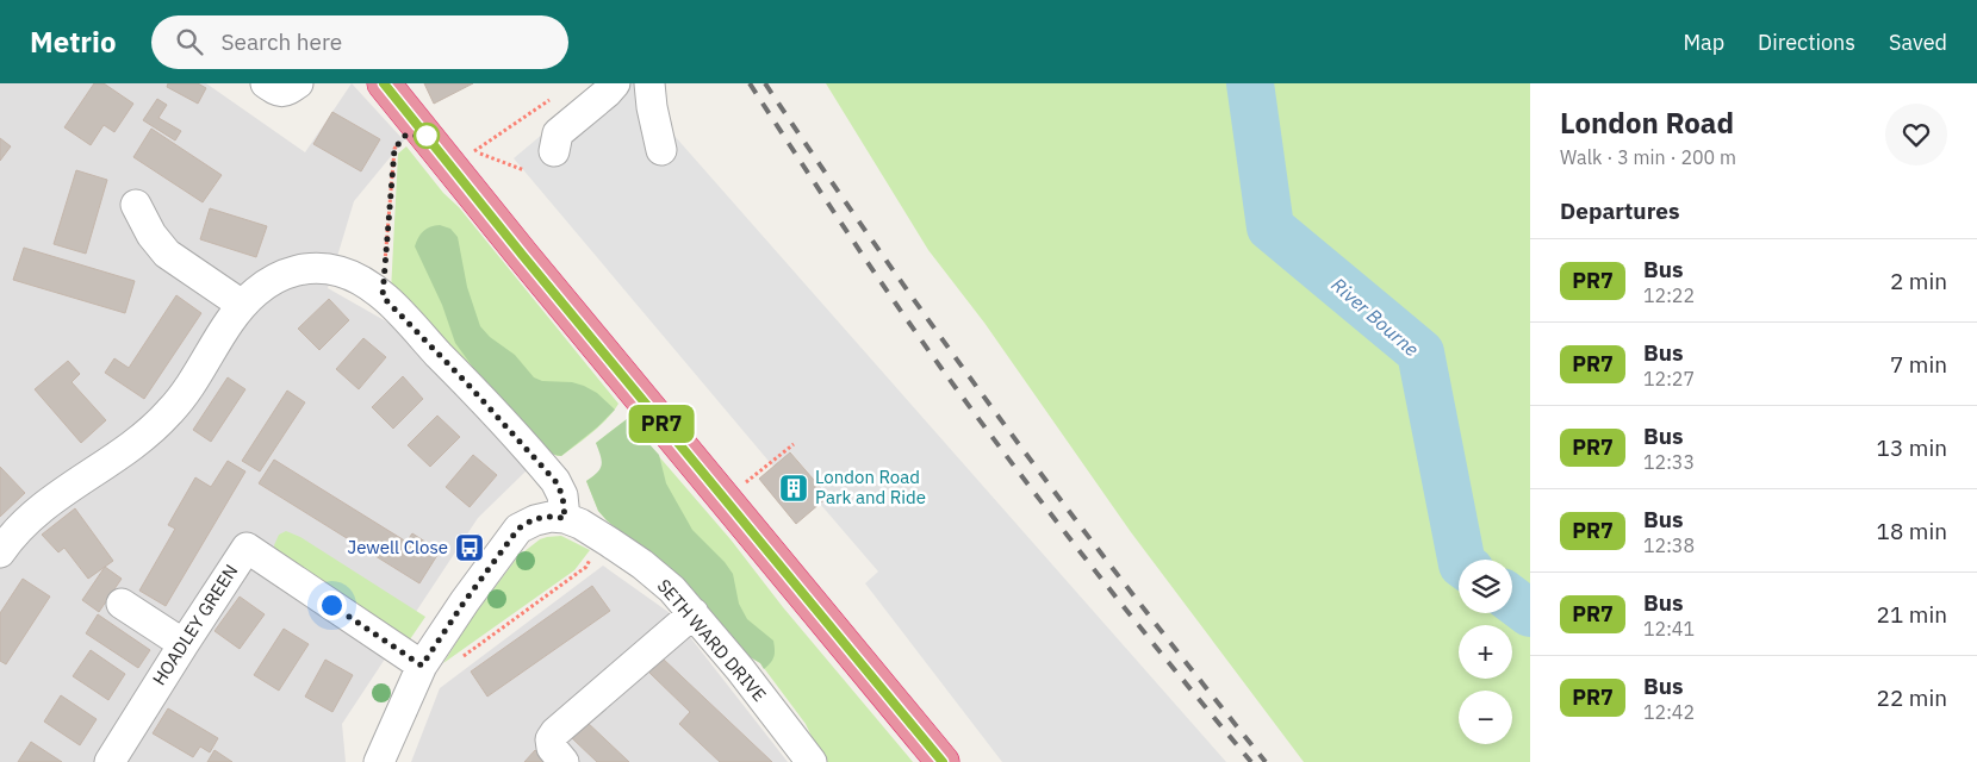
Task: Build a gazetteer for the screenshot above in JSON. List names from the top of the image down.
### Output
{
  "streets": {
    "street": ["HOADLEY GREEN", "SETH WARD DRIVE"]
  },
  "water": ["River Bourne"],
  "places": {
    "building": ["London Road Park and Ride"],
    "bus stop": ["Jewell Close"]
  },
  "lines": ["bus line PR7"],
  "page": {
    "header": "Metrio",
    "search": "Search here",
    "nav": ["Map", "Directions", "Saved"],
    "on_map": "PR7",
    "heading": [
      ["London Road", "Walk · 3 min · 200 m"],
      "Departures"
    ],
    "list": [
      {
        "mark": "PR7",
        "name": "Bus",
        "note": "12:22",
        "value": "2 min"
      },
      {
        "mark": "PR7",
        "name": "Bus",
        "note": "12:27",
        "value": "7 min"
      },
      {
        "mark": "PR7",
        "name": "Bus",
        "note": "12:33",
        "value": "13 min"
      },
      {
        "mark": "PR7",
        "name": "Bus",
        "note": "12:38",
        "value": "18 min"
      },
      {
        "mark": "PR7",
        "name": "Bus",
        "note": "12:41",
        "value": "21 min"
      },
      {
        "mark": "PR7",
        "name": "Bus",
        "note": "12:42",
        "value": "22 min"
      }
    ],
    "map_buttons": ["+", "−"]
  }
}
